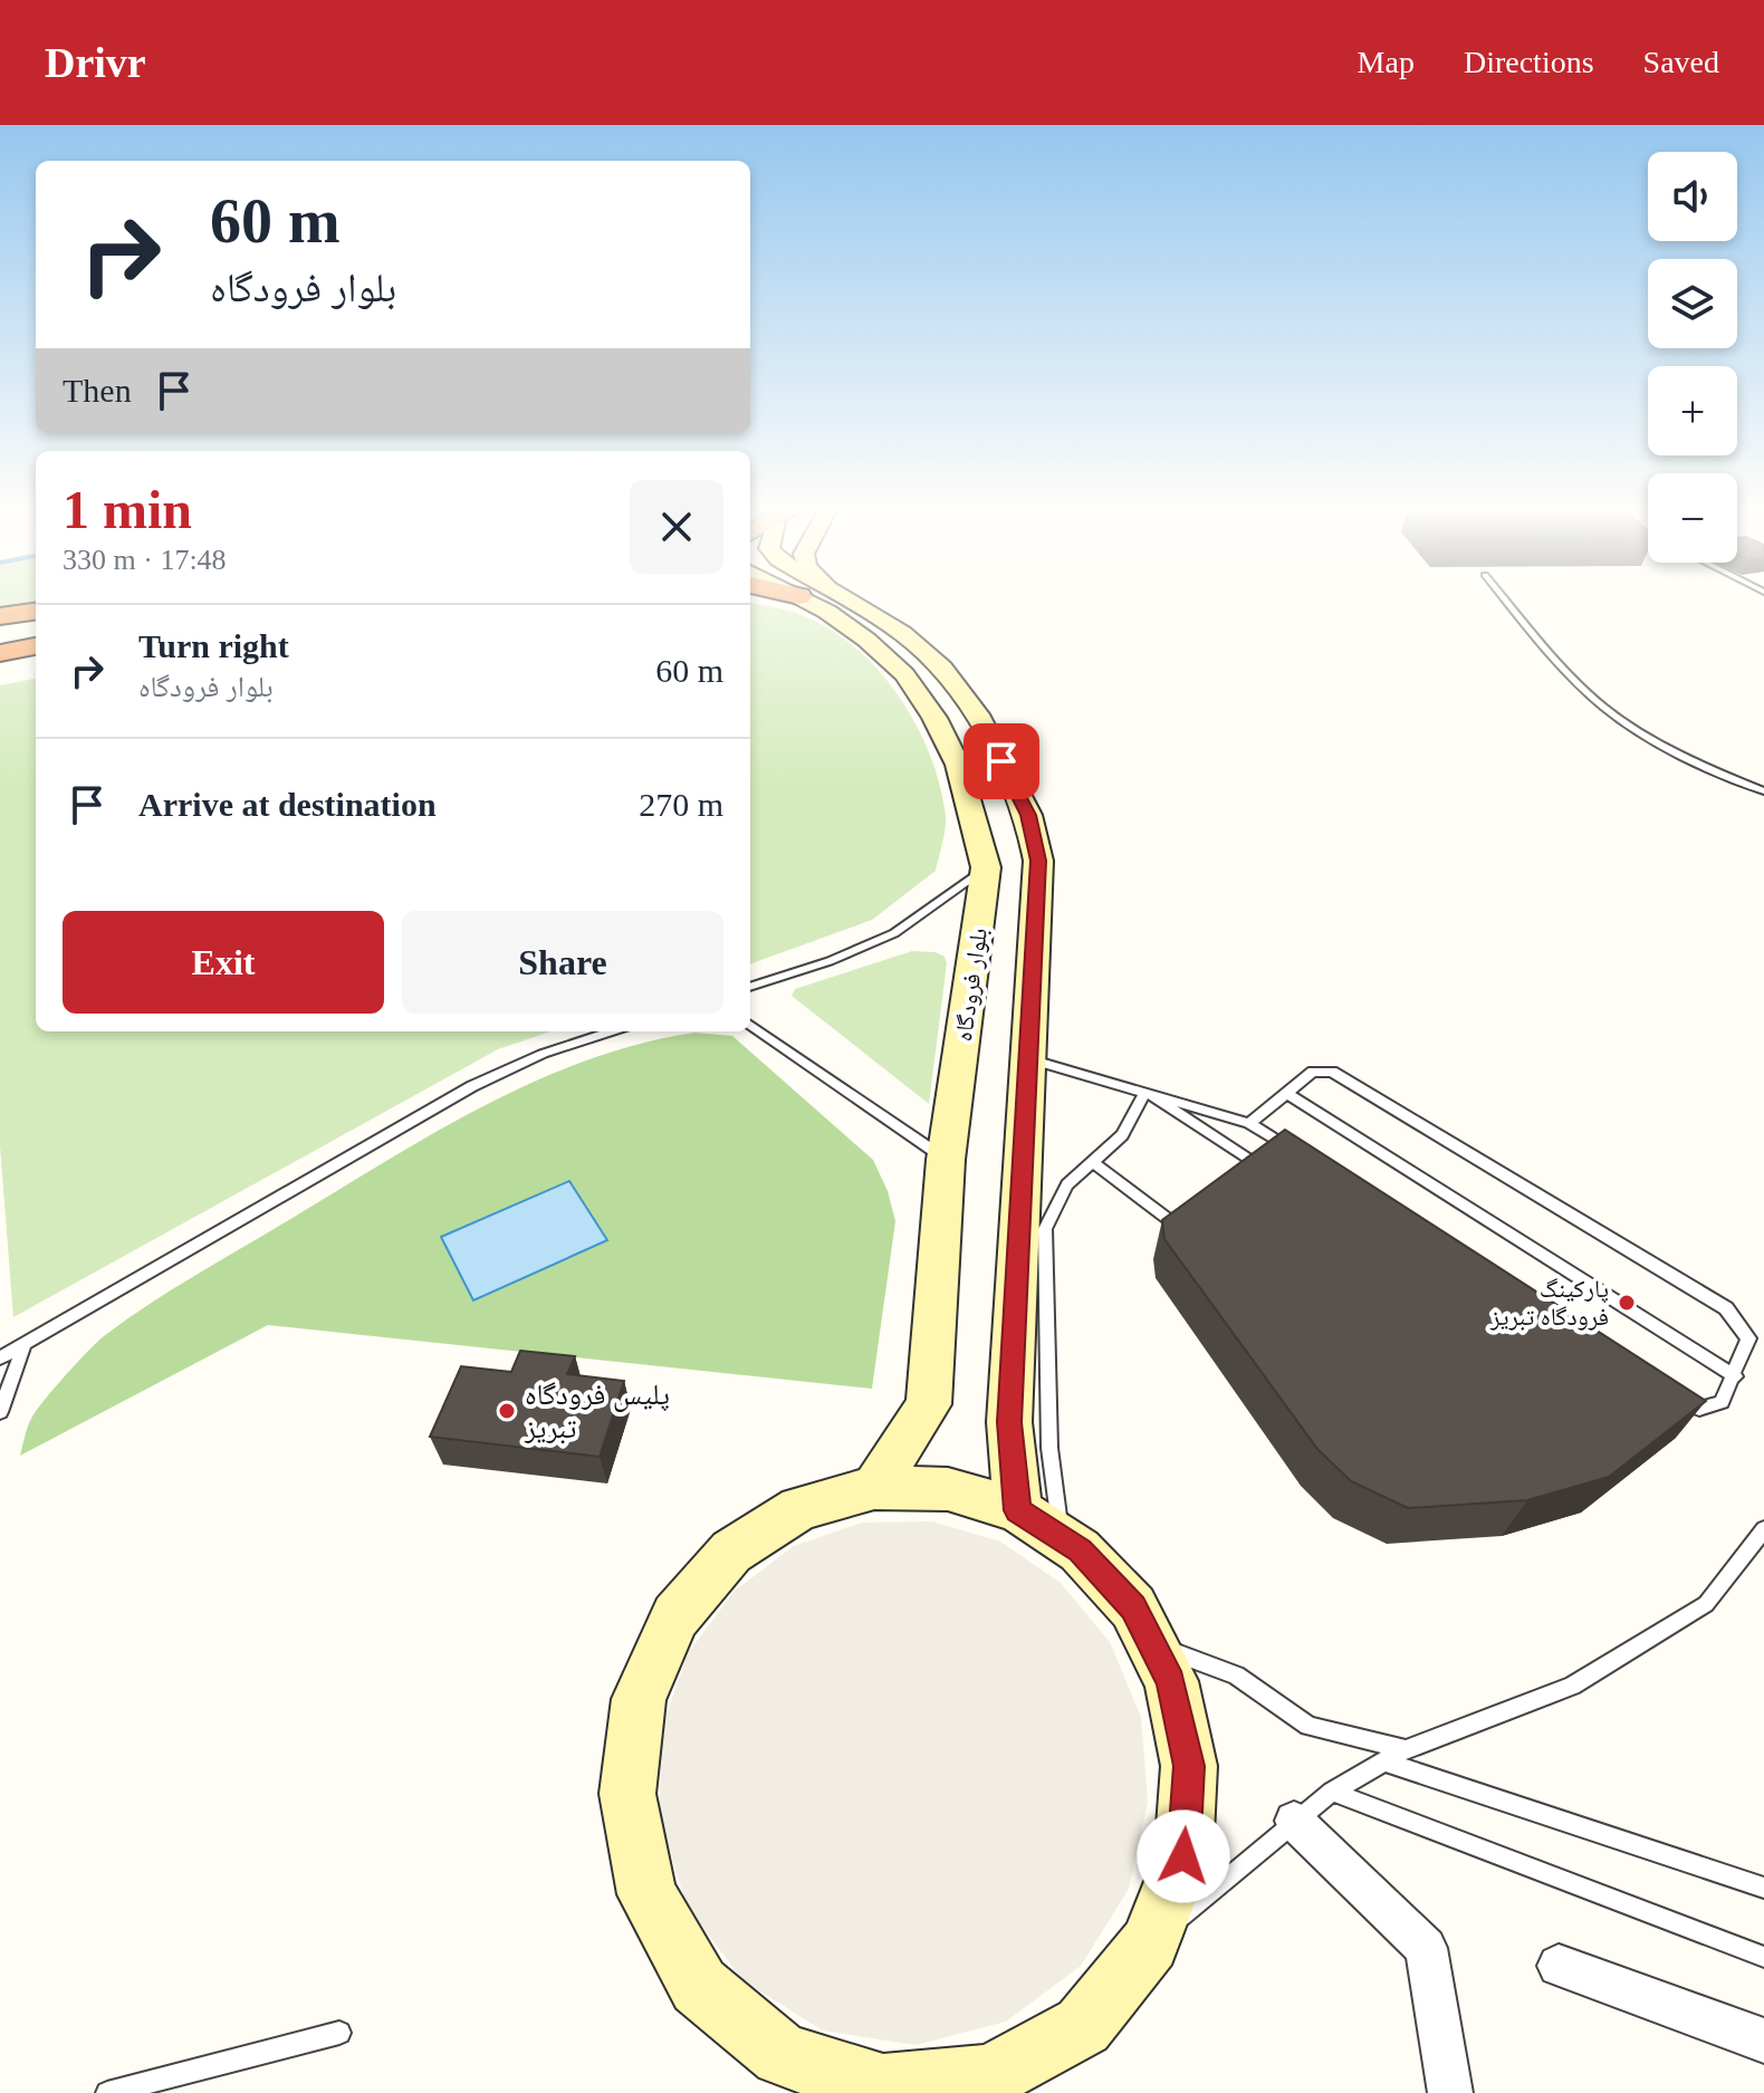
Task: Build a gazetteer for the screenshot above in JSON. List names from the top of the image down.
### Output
{
  "streets": {
    "street": ["بلوار فرودگاه"]
  },
  "places": ["پارکینگ فرودگاه تبریز", "پلیس فرودگاه تبریز"],
  "page": {
    "header": "Drivr",
    "nav": ["Map", "Directions", "Saved"],
    "map_buttons": ["+", "−"],
    "turn": ["60 m", "بلوار فرودگاه"],
    "then": "Then",
    "heading": ["1 min", "330 m · 17:48"],
    "list": [
      {
        "name": "Turn right",
        "note": "بلوار فرودگاه",
        "value": "60 m"
      },
      {
        "name": "Arrive at destination",
        "value": "270 m"
      }
    ],
    "buttons": ["Exit", "Share"]
  }
}
